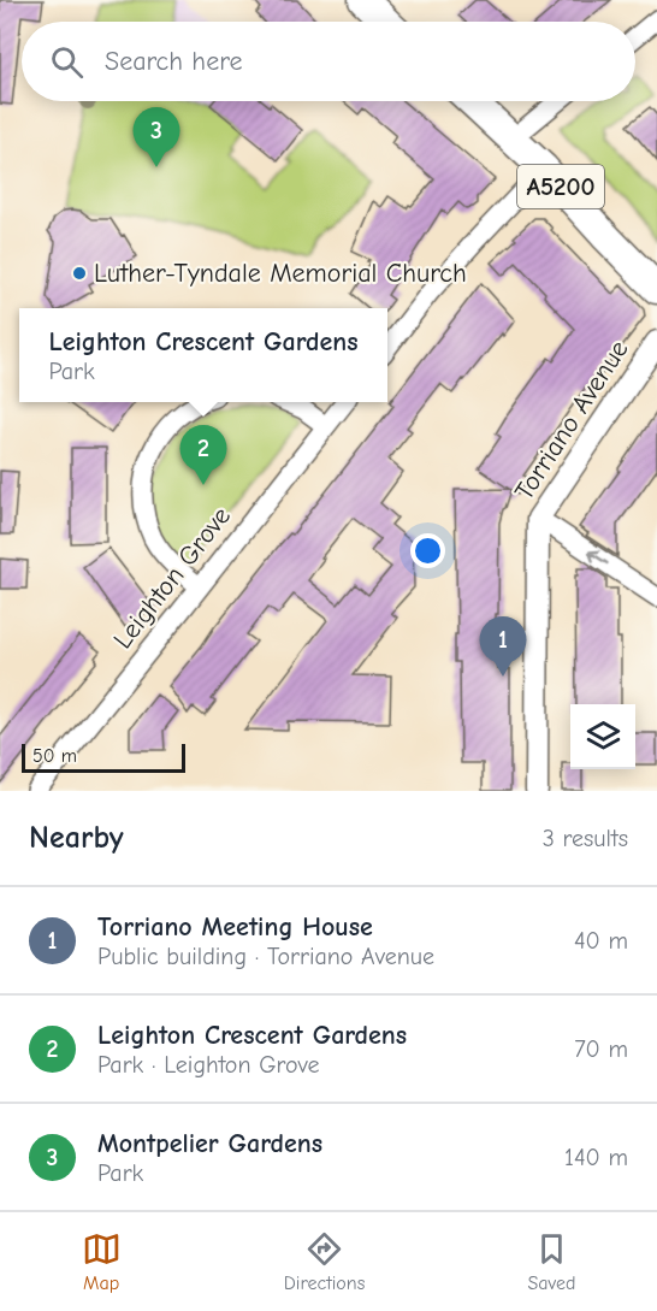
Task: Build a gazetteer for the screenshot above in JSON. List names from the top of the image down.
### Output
{
  "streets": {
    "main road": ["A5200"],
    "street": ["Torriano Avenue", "Leighton Grove"]
  },
  "places": ["Luther-Tyndale Memorial Church"],
  "scale_bar": "50 m",
  "page": {
    "search": "Search here",
    "pins": ["3", "2", "1"],
    "popup": ["Leighton Crescent Gardens", "Park"],
    "scale": "50 m",
    "heading": ["Nearby", "3 results"],
    "list": [
      {
        "mark": "1",
        "name": "Torriano Meeting House",
        "note": "Public building · Torriano Avenue",
        "value": "40 m"
      },
      {
        "mark": "2",
        "name": "Leighton Crescent Gardens",
        "note": "Park · Leighton Grove",
        "value": "70 m"
      },
      {
        "mark": "3",
        "name": "Montpelier Gardens",
        "note": "Park",
        "value": "140 m"
      }
    ],
    "nav": ["Map", "Directions", "Saved"]
  }
}
